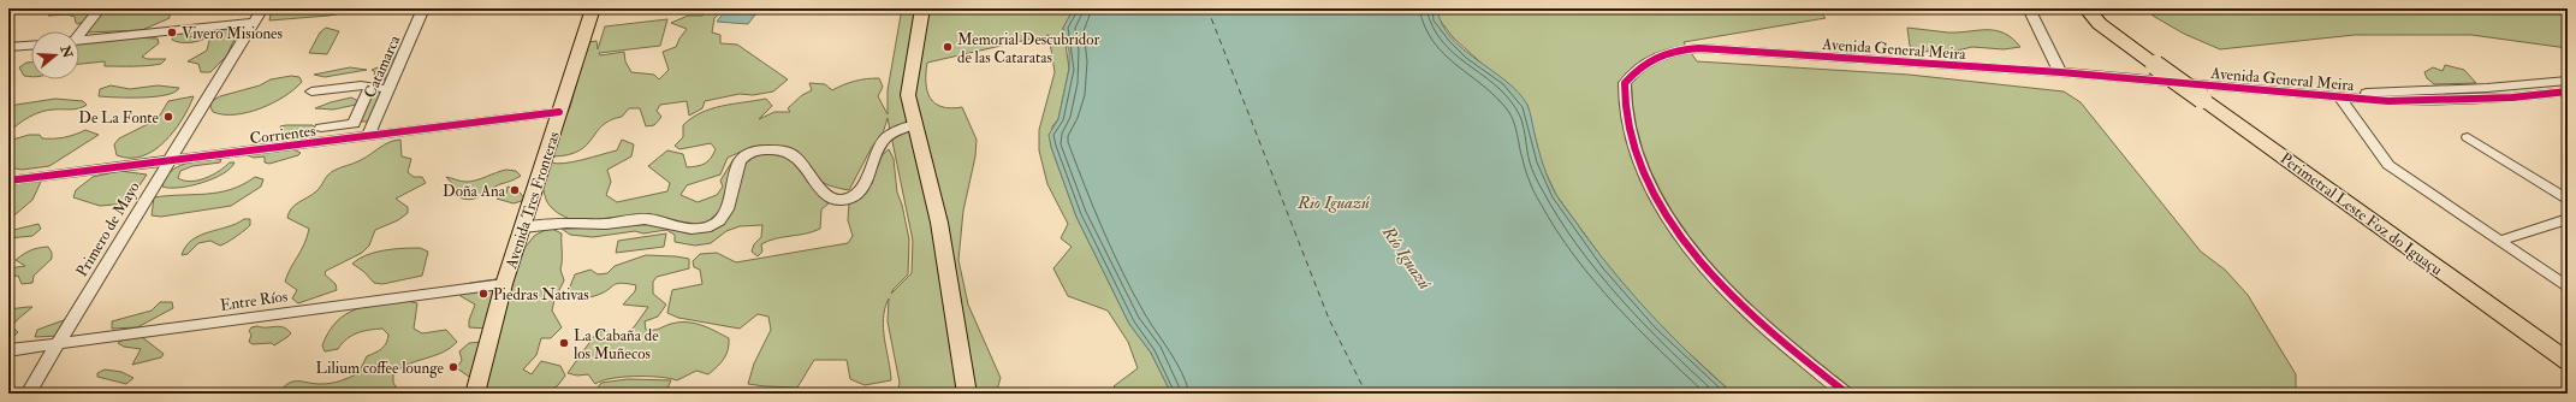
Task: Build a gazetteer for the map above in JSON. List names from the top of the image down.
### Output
{
  "streets": {
    "highway": ["Perimetral Leste Foz do Iguaçu"],
    "main road": ["Avenida Tres Fronteras"],
    "street": [
      "Avenida General Meira",
      "Catamarca",
      "Corrientes",
      "Primero de Mayo",
      "Entre Ríos"
    ]
  },
  "crossings": [
    ["Catamarca", "Corrientes"],
    ["Corrientes", "Avenida Tres Fronteras"],
    ["Corrientes", "Primero de Mayo"],
    ["Avenida Tres Fronteras", "Entre Ríos"],
    ["Primero de Mayo", "Entre Ríos"]
  ],
  "water": ["Rio Iguazú", "Río Iguazú"],
  "places": [
    "Vivero Misiones",
    "Memorial Descubridor de las Cataratas",
    "De La Fonte",
    "Doña Ana",
    "Piedras Nativas",
    "La Cabaña de los Muñecos",
    "Lilium coffee lounge"
  ],
  "north": "right"
}
